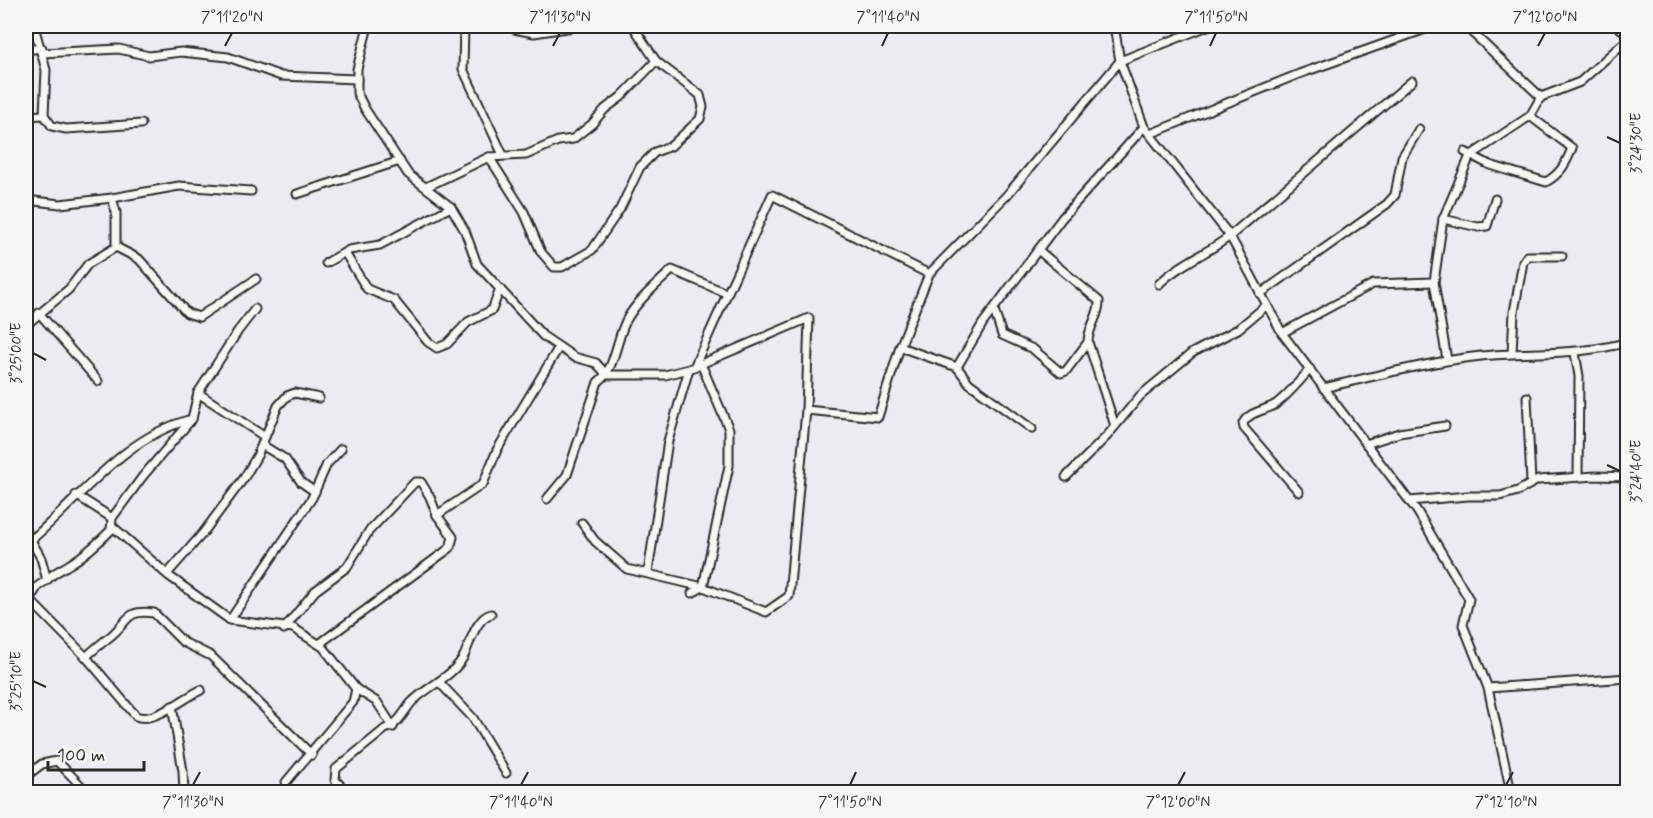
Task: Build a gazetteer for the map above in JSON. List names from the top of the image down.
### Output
{
  "scale_bar": "100 m",
  "coordinates": [
    "7°11'20\"N",
    "7°11'30\"N",
    "7°11'40\"N",
    "7°11'50\"N",
    "7°12'00\"N",
    "3°24'30\"E",
    "3°25'00\"E",
    "3°24'40\"E",
    "3°25'10\"E",
    "7°12'10\"N"
  ]
}
